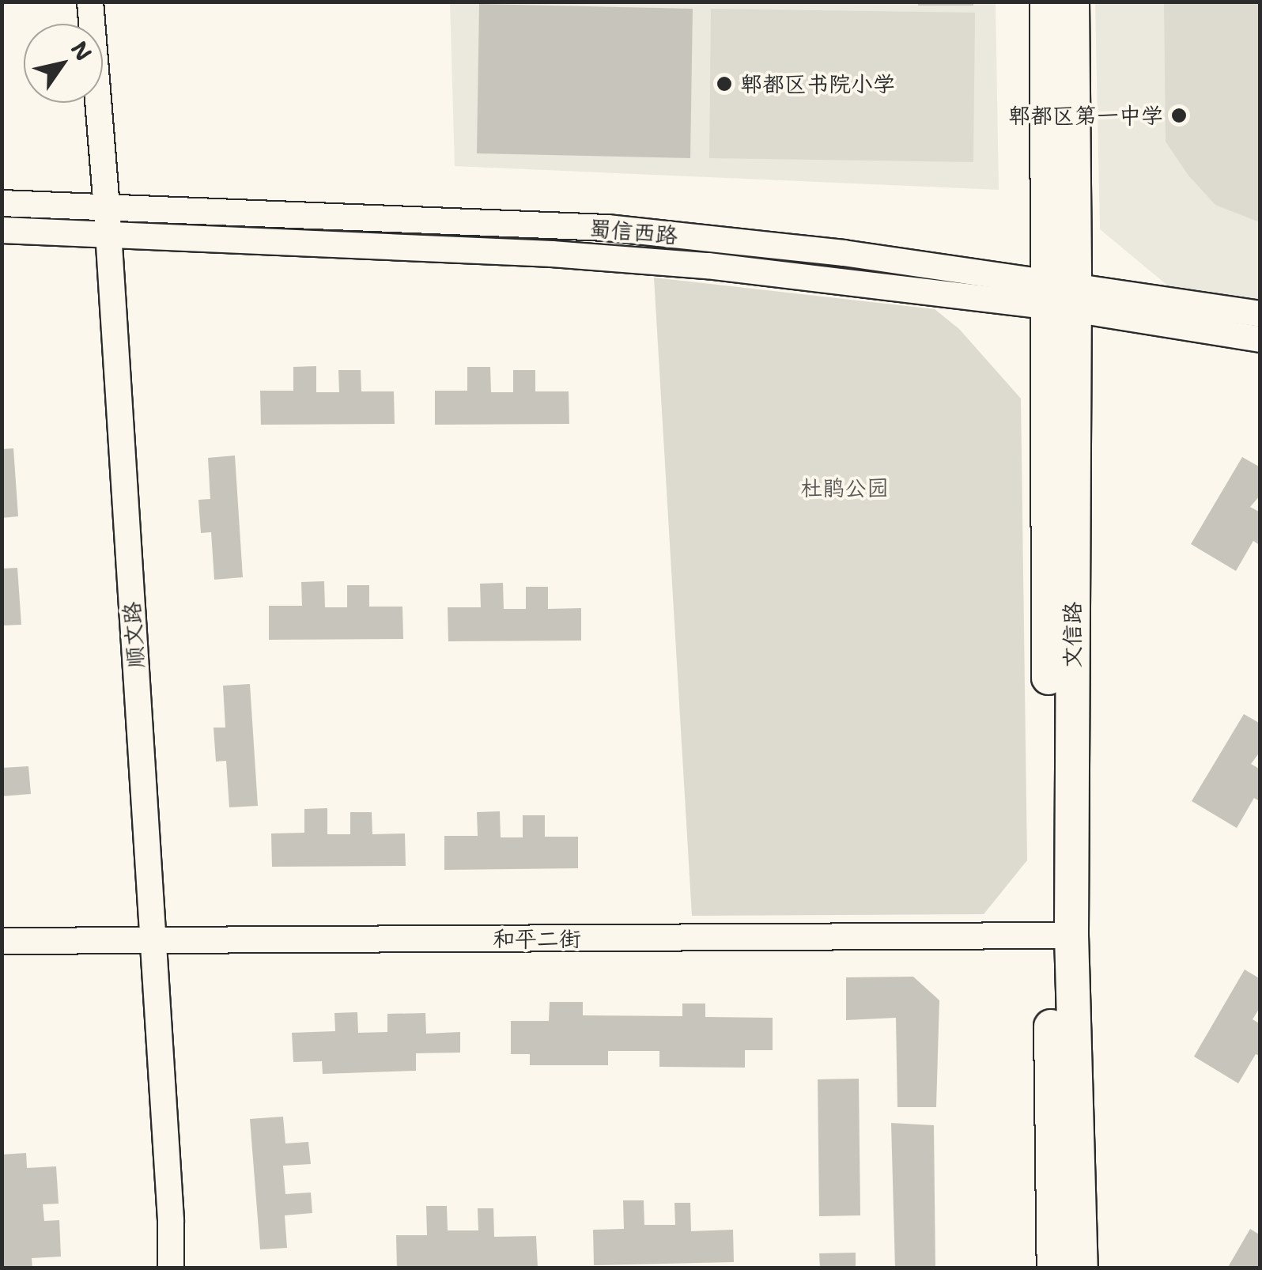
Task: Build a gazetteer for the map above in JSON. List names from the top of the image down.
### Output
{
  "streets": {
    "main road": ["文信路"],
    "street": ["蜀信西路", "顺文路", "和平二街"]
  },
  "crossings": [
    ["蜀信西路", "顺文路"],
    ["蜀信西路", "文信路"],
    ["顺文路", "和平二街"],
    ["文信路", "和平二街"]
  ],
  "parks": ["杜鹃公园"],
  "places": ["郫都区书院小学", "郫都区第一中学"],
  "north": "top right"
}
